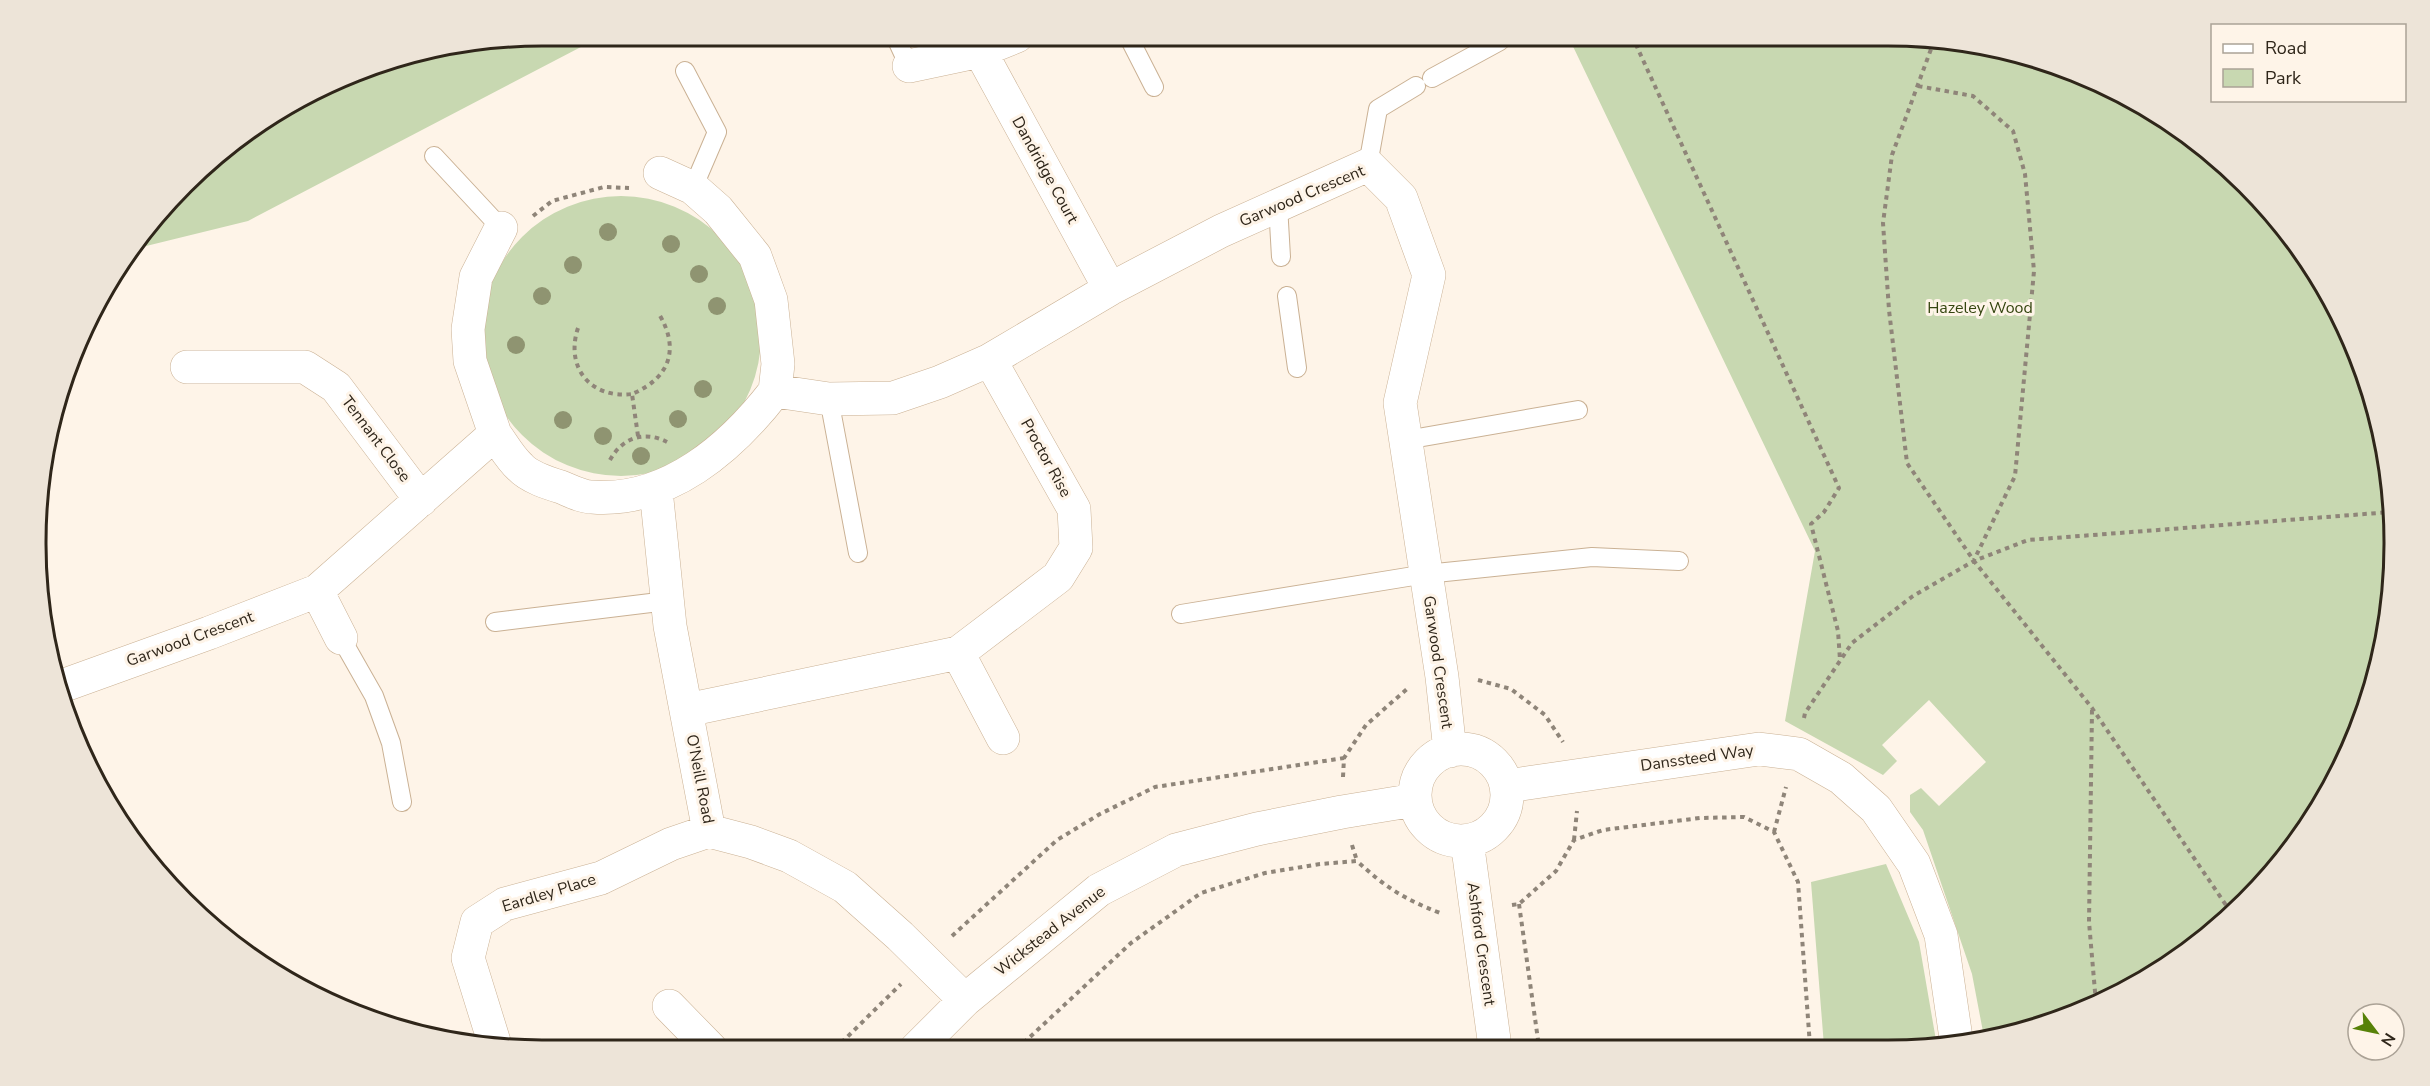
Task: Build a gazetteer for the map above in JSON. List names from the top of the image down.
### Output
{
  "streets": {
    "street": [
      "Dandridge Court",
      "Garwood Crescent",
      "Tennant Close",
      "Proctor Rise",
      "Danssteed Way",
      "O'Neill Road",
      "Eardley Place",
      "Wickstead Avenue",
      "Ashford Crescent"
    ]
  },
  "crossings": [
    ["Dandridge Court", "Garwood Crescent"],
    ["Garwood Crescent", "Tennant Close"],
    ["Garwood Crescent", "Proctor Rise"],
    ["Garwood Crescent", "Danssteed Way"],
    ["Garwood Crescent", "Wickstead Avenue"],
    ["Garwood Crescent", "Ashford Crescent"],
    ["Proctor Rise", "O'Neill Road"],
    ["Danssteed Way", "Wickstead Avenue"],
    ["Danssteed Way", "Ashford Crescent"],
    ["O'Neill Road", "Eardley Place"],
    ["O'Neill Road", "Wickstead Avenue"],
    ["Wickstead Avenue", "Ashford Crescent"]
  ],
  "parks": ["Hazeley Wood"],
  "legend": ["Road", "Park"],
  "north": "bottom right"
}
